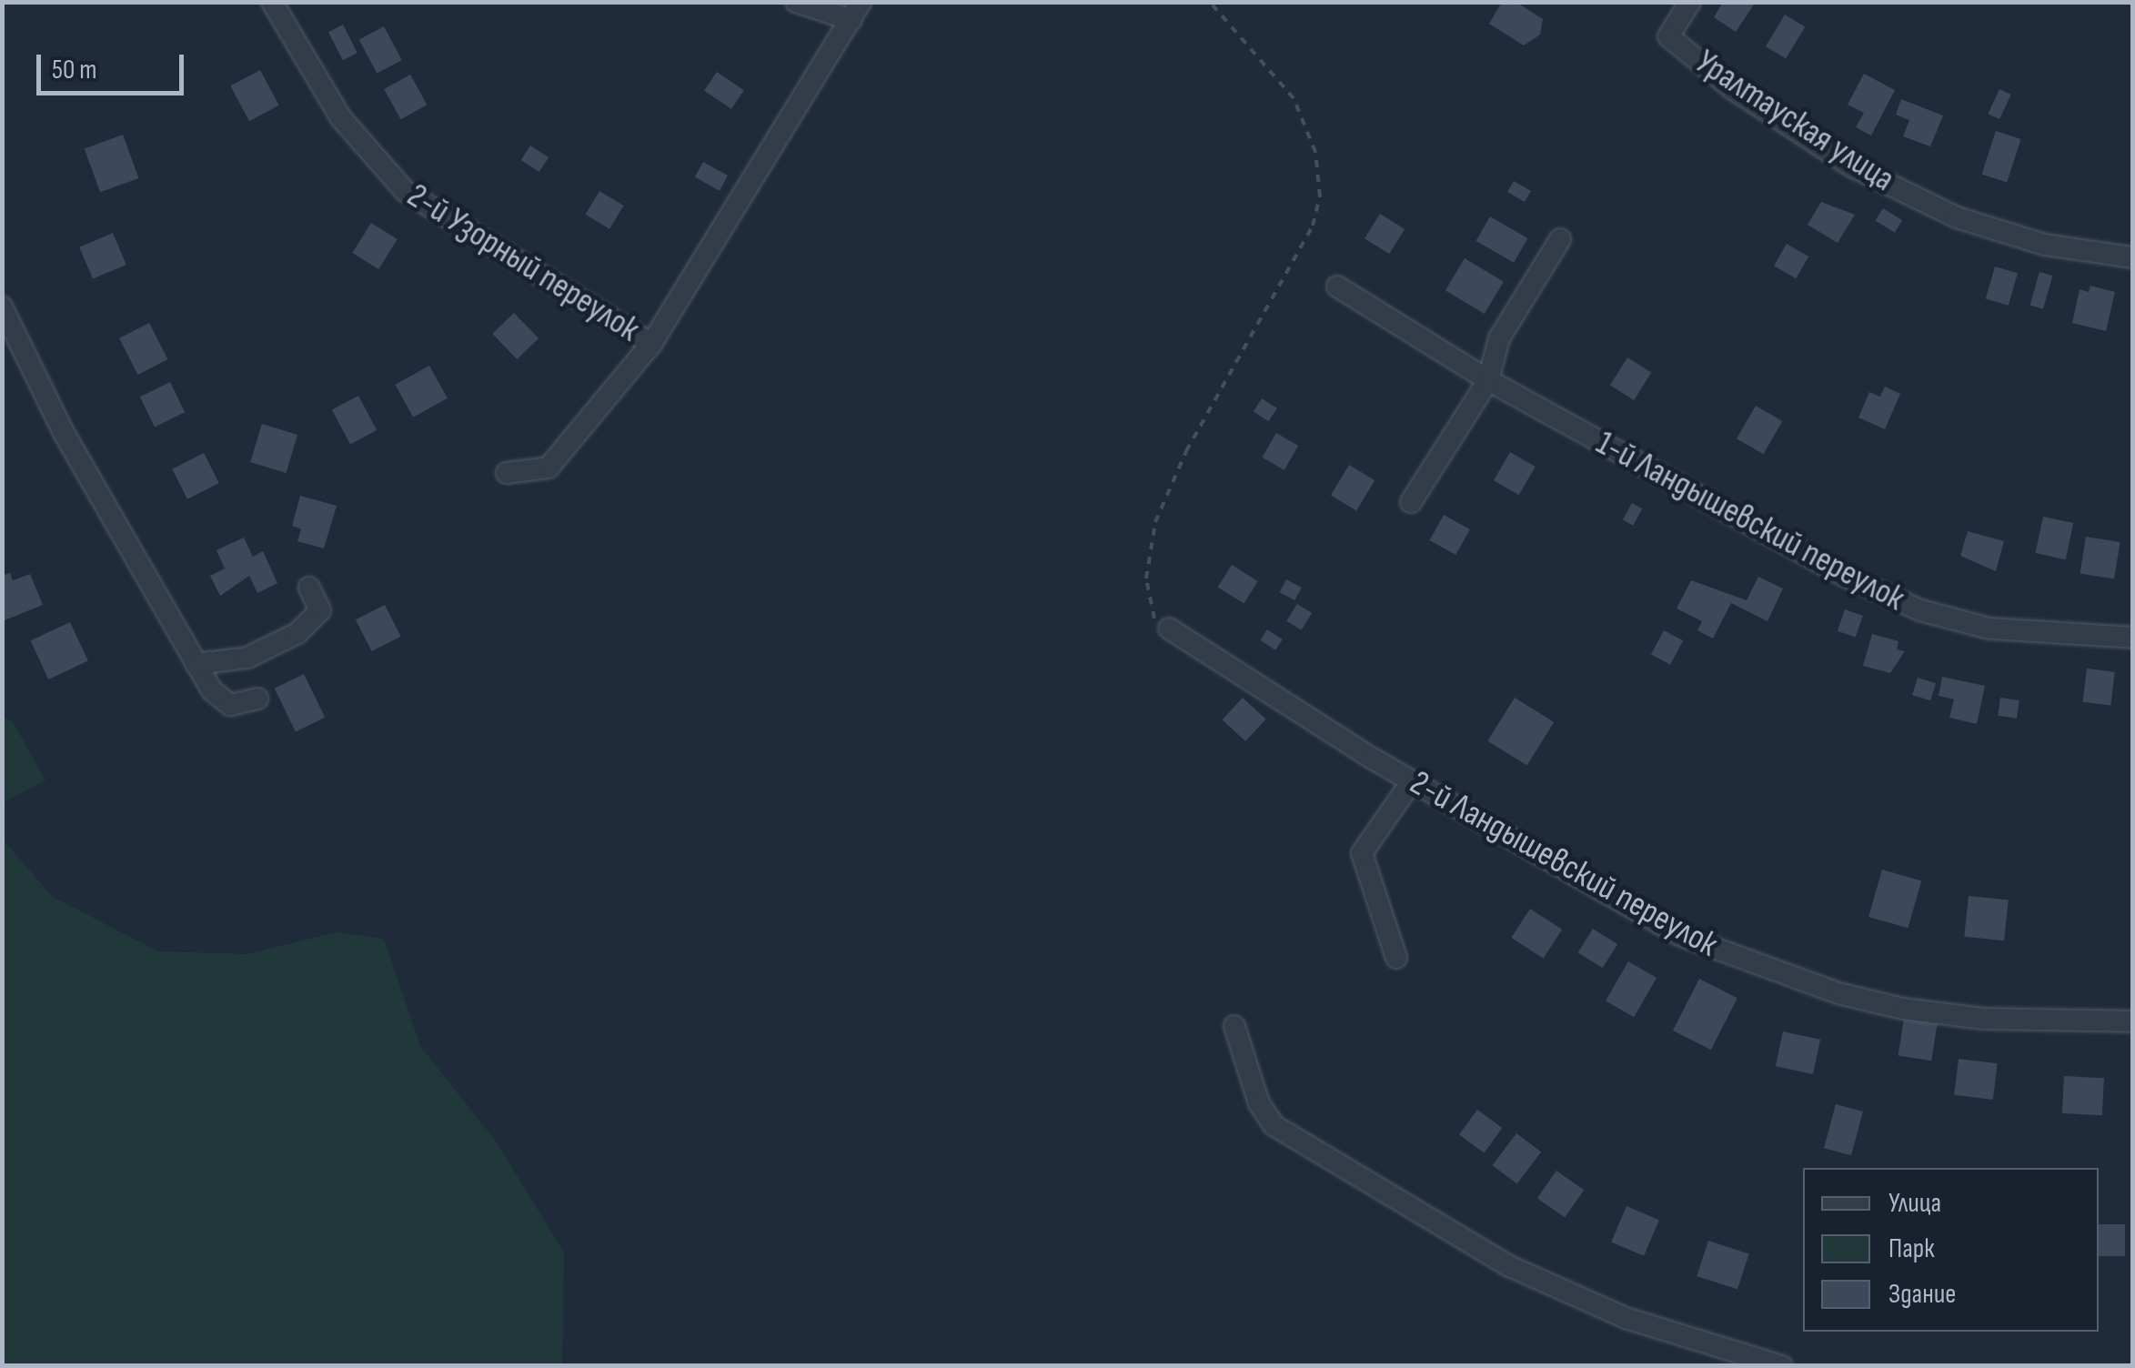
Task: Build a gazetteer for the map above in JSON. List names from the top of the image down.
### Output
{
  "streets": {
    "street": [
      "Уралтауская улица",
      "2-й Узорный переулок",
      "1-й Ландышевский переулок",
      "2-й Ландышевский переулок"
    ]
  },
  "legend": ["Улица", "Парк", "Здание"],
  "scale_bar": "50 m"
}
